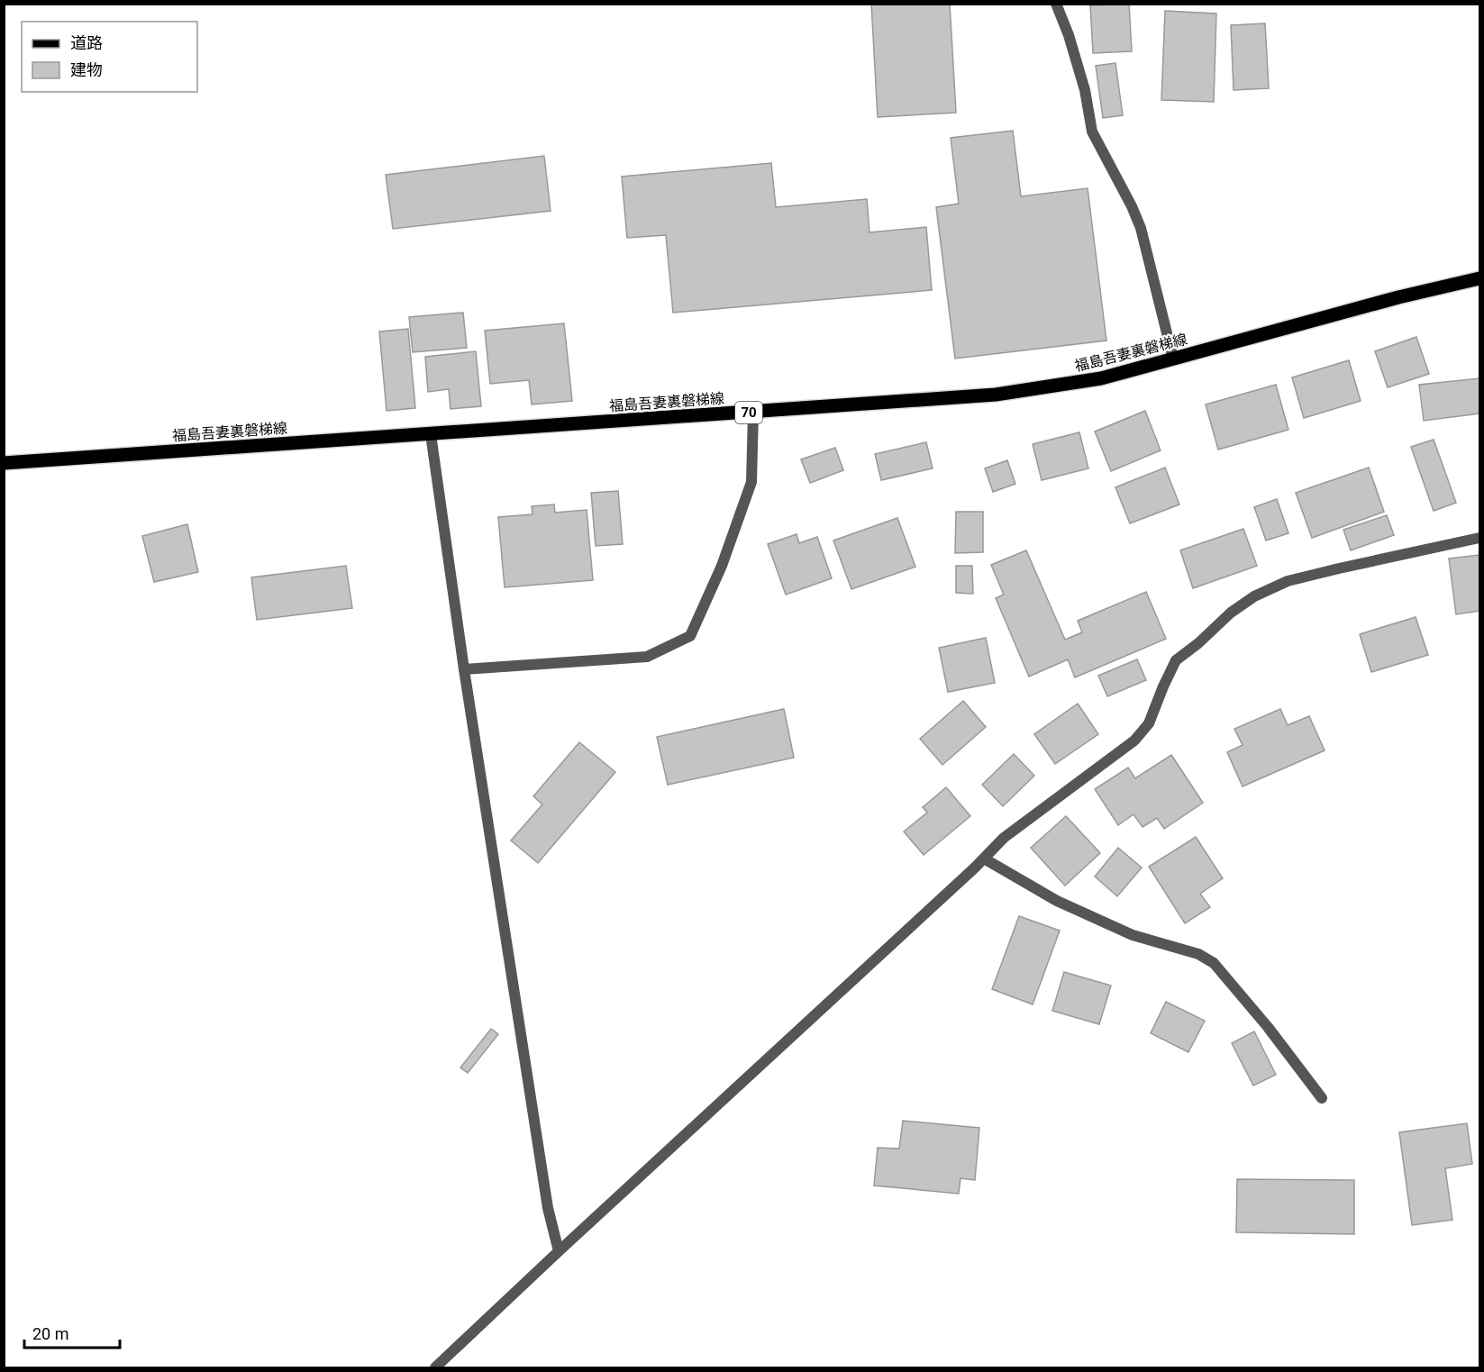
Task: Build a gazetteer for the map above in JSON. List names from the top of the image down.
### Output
{
  "streets": {
    "main road": ["福島吾妻裏磐梯線", "70"]
  },
  "legend": ["道路", "建物"],
  "scale_bar": "20 m"
}
